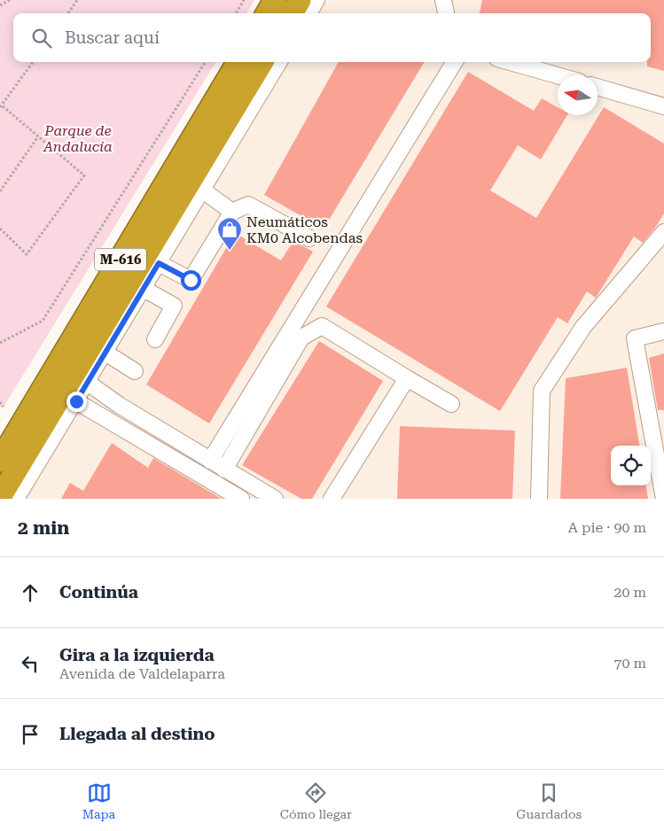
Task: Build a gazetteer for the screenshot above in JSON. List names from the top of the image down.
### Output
{
  "streets": {
    "highway": ["M-616"]
  },
  "parks": ["Parque de Andalucía"],
  "places": {
    "shop": ["Neumáticos KM0 Alcobendas"]
  },
  "north": "left",
  "page": {
    "search": "Buscar aquí",
    "heading": ["2 min", "A pie · 90 m"],
    "list": [
      ["Continúa", "20 m"],
      ["Gira a la izquierda", "Avenida de Valdelaparra", "70 m"],
      "Llegada al destino"
    ],
    "nav": ["Mapa", "Cómo llegar", "Guardados"]
  }
}
